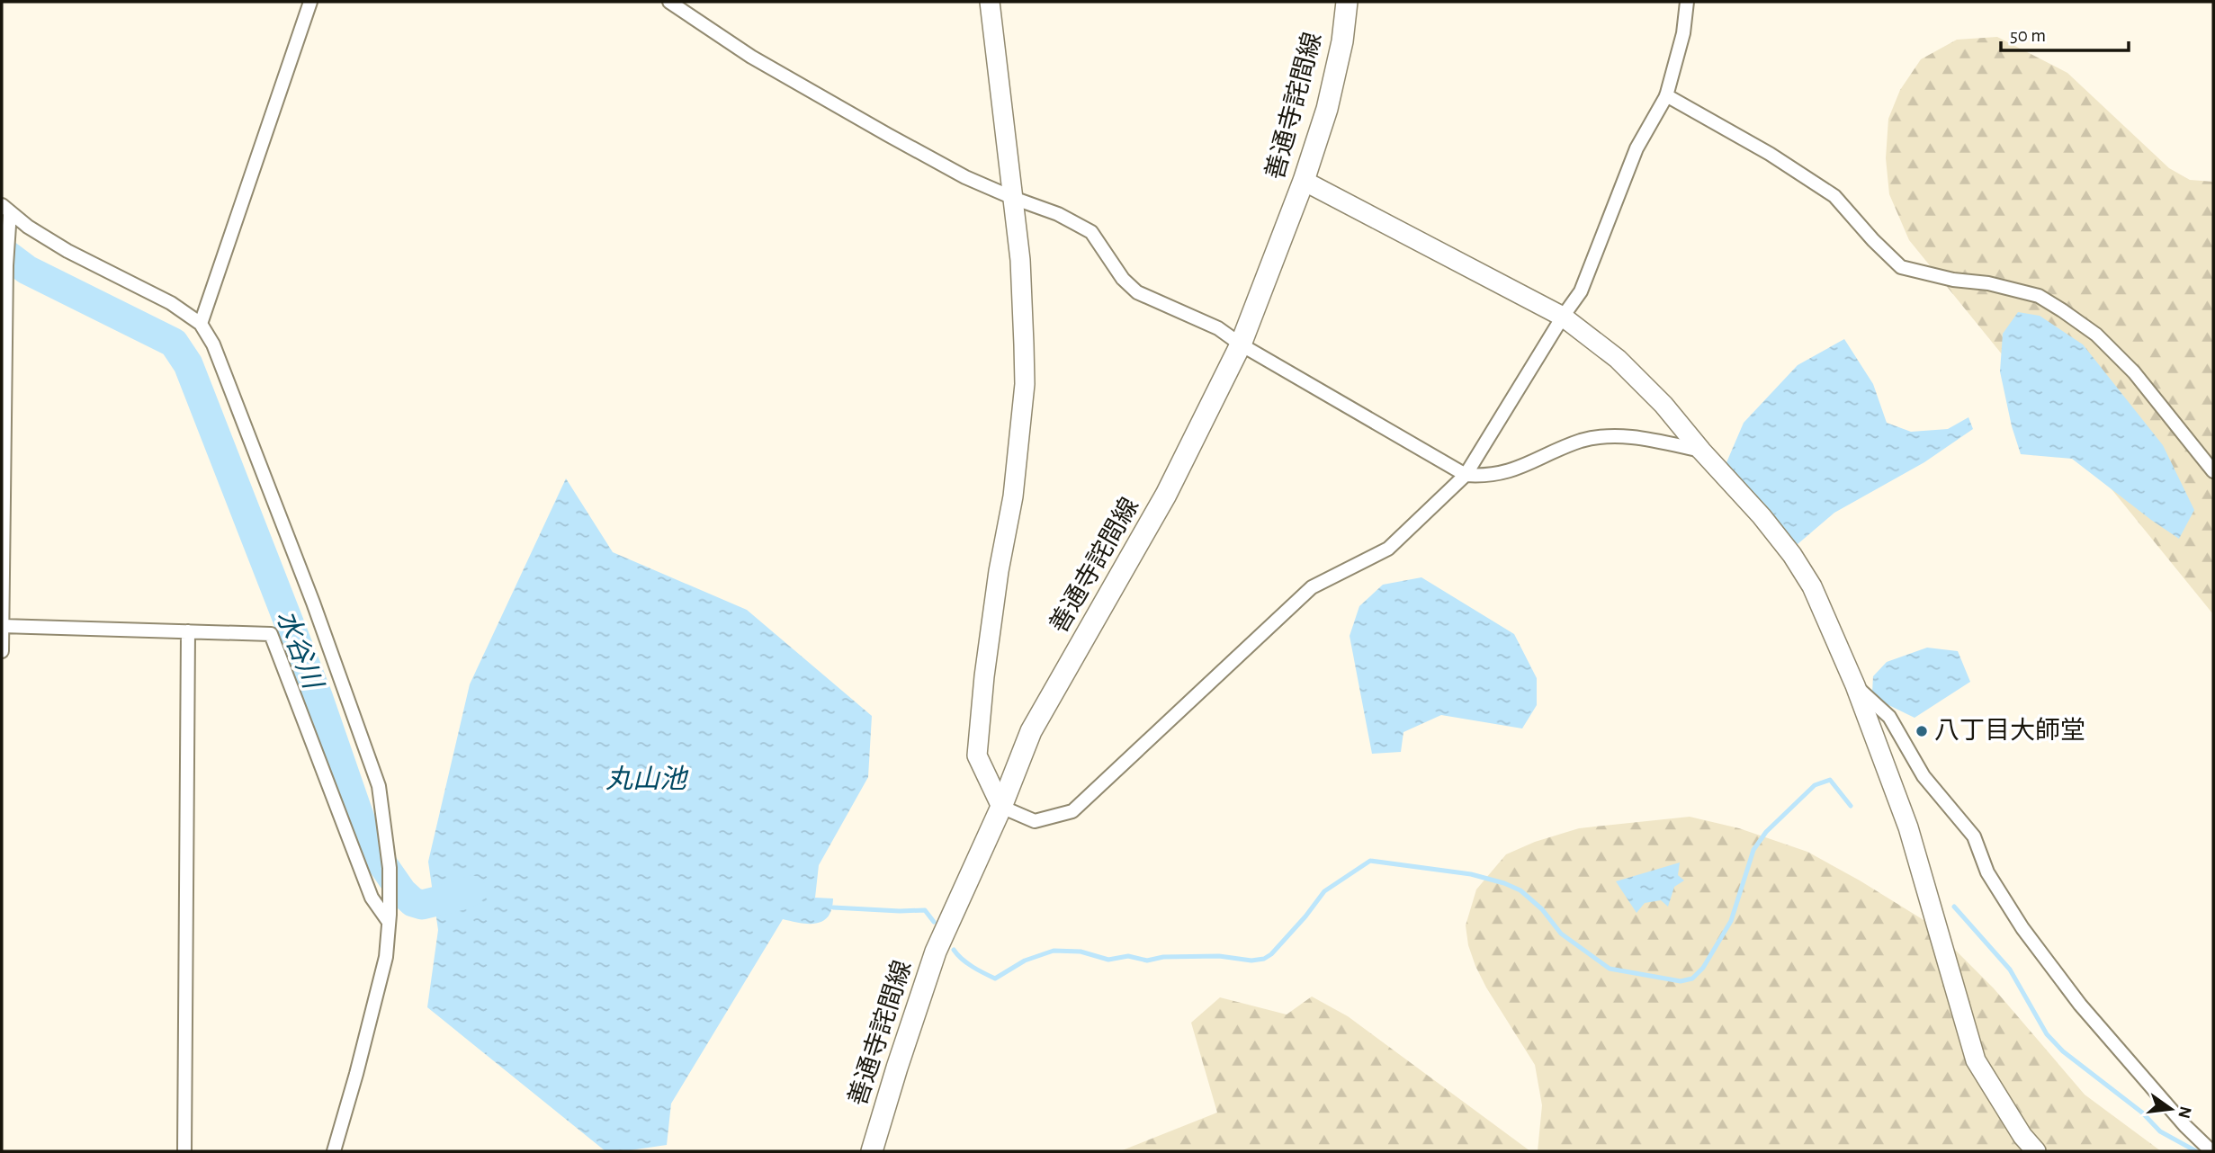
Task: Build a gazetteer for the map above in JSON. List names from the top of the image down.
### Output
{
  "streets": {
    "main road": ["善通寺詫間線"]
  },
  "water": ["水谷川", "丸山池"],
  "places": ["八丁目大師堂"],
  "scale_bar": "50 m",
  "north": "right"
}
